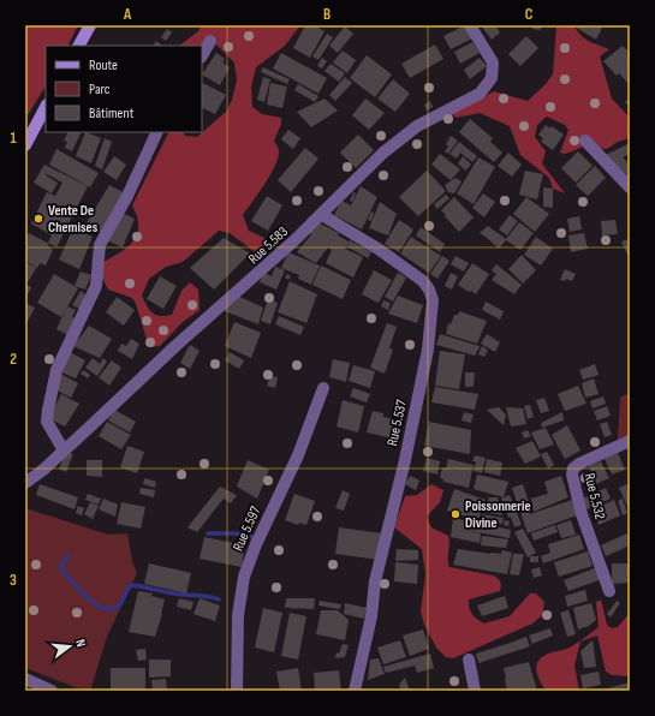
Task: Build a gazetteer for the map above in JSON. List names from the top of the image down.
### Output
{
  "streets": {
    "street": [
      "Rue 5.583",
      "Rue 5.537",
      "Rue 5.532",
      "Rue 5.597"
    ]
  },
  "crossings": [
    ["Rue 5.583", "Rue 5.537"]
  ],
  "places": ["Vente De Chemises", "Poissonnerie Divine"],
  "legend": ["Route", "Parc", "Bâtiment"],
  "north": "right",
  "grid": {
    "columns": ["A", "B", "C"],
    "rows": ["1", "2", "3"]
  }
}
